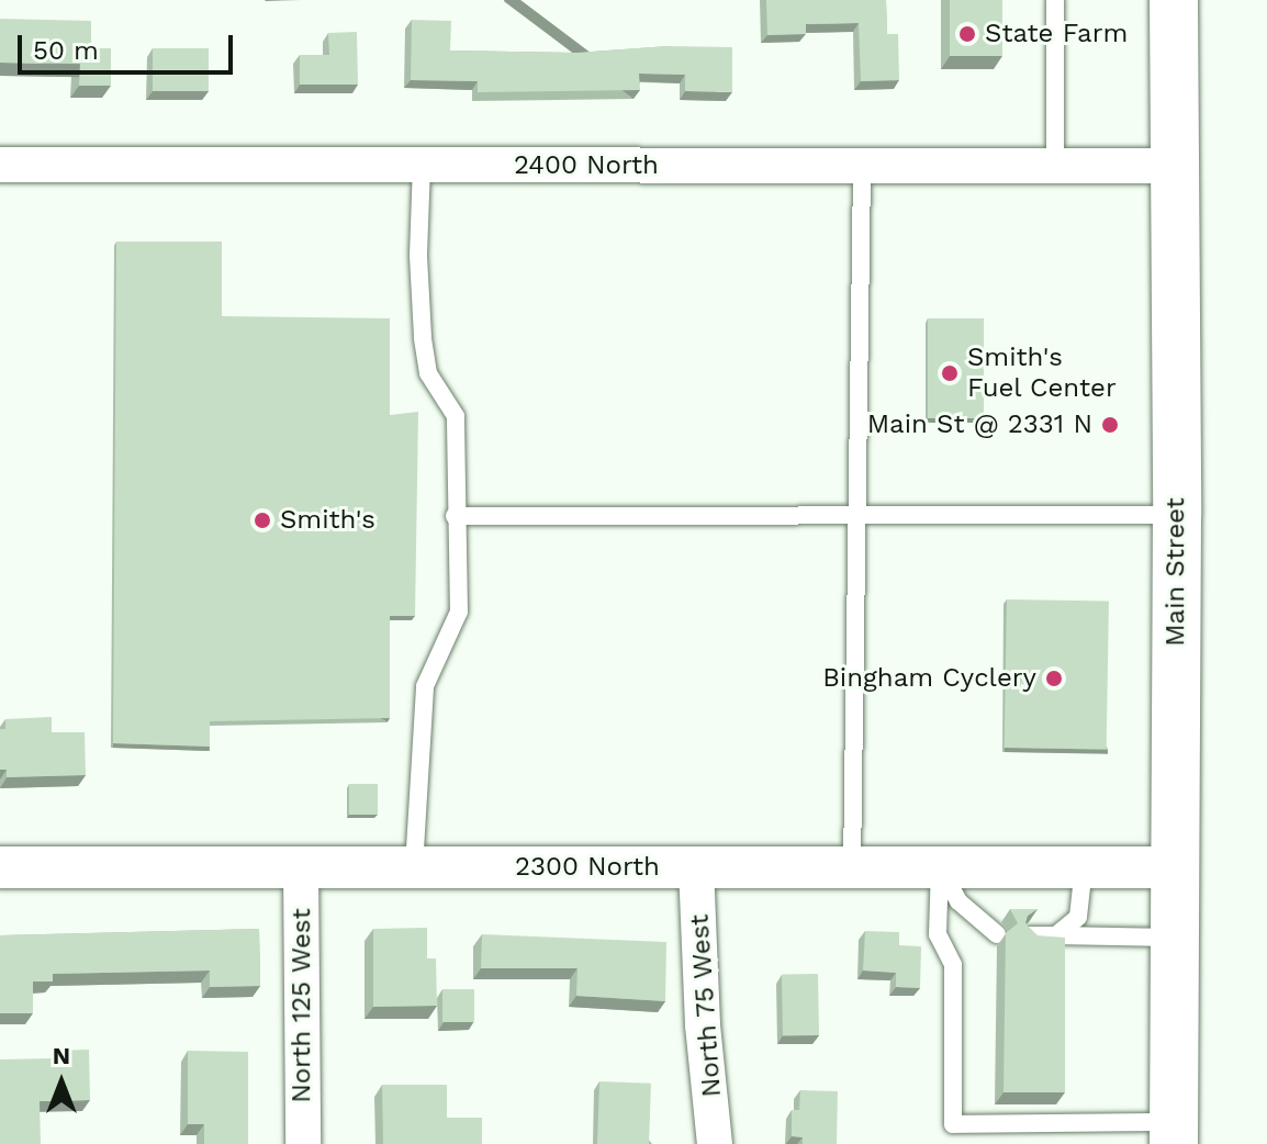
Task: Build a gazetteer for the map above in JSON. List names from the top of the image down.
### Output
{
  "streets": {
    "main road": ["Main Street"],
    "street": [
      "2400 North",
      "2300 North",
      "North 125 West",
      "North 75 West"
    ]
  },
  "crossings": [
    ["2400 North", "Main Street"],
    ["Main Street", "2300 North"],
    ["2300 North", "North 125 West"],
    ["2300 North", "North 75 West"]
  ],
  "places": [
    "State Farm",
    "Smith's Fuel Center",
    "Main St @ 2331 N",
    "Smith's",
    "Bingham Cyclery"
  ],
  "scale_bar": "50 m",
  "north": "top"
}
